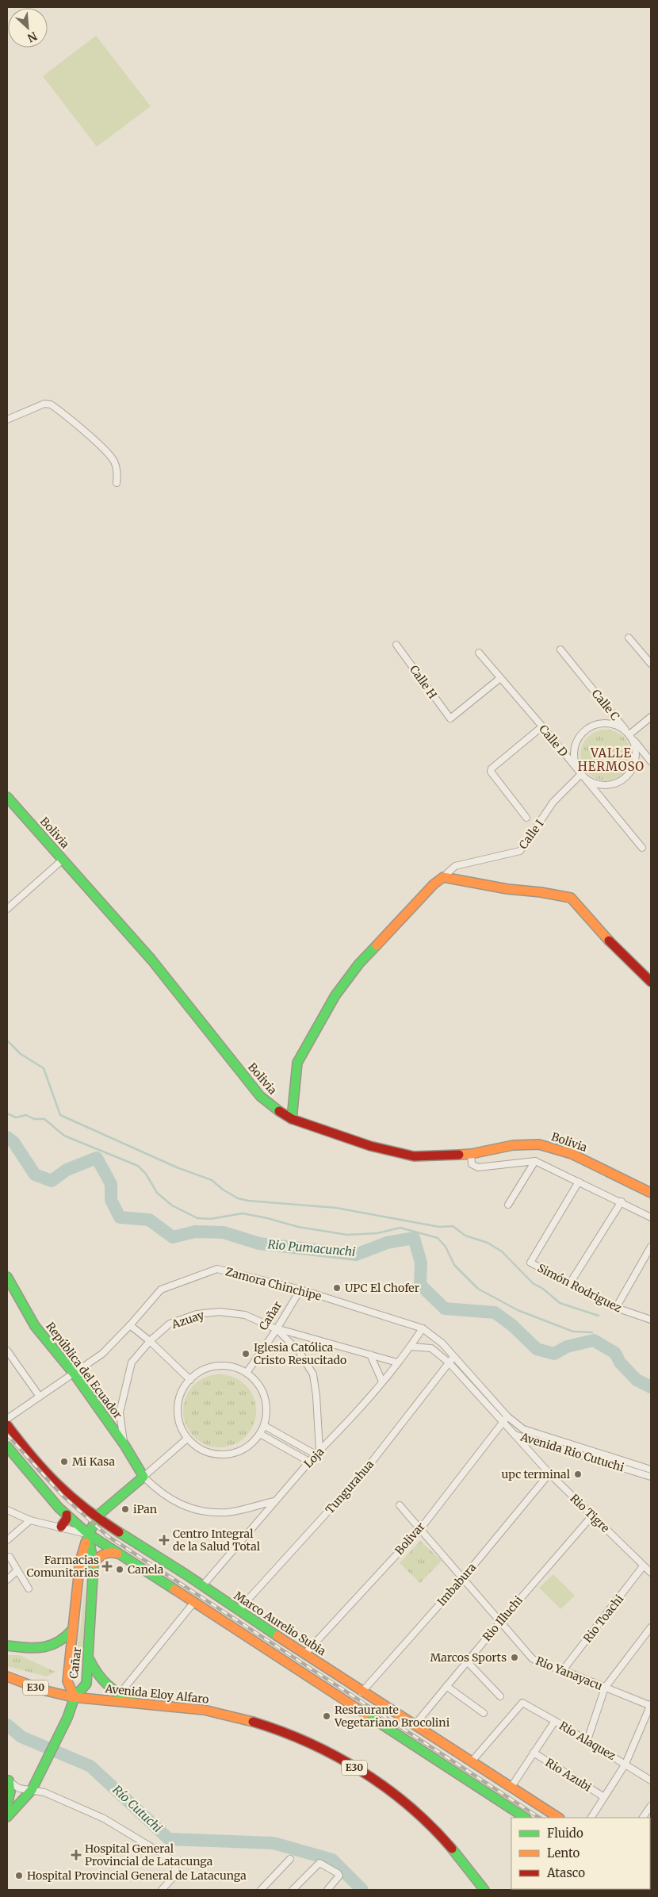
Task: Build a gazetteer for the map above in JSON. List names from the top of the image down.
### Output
{
  "streets": {
    "street": [
      "Calle H",
      "Calle C",
      "Calle D",
      "Bolivia",
      "Calle I",
      "Zamora Chinchipe",
      "Simón Rodriguez",
      "Cañar",
      "Azuay",
      "República del Ecuador",
      "Avenida Rio Cutuchi",
      "Loja",
      "Tungurahua",
      "Rio Tigre",
      "Bolivar",
      "Imbabura",
      "Rio Illuchi",
      "Rio Toachi",
      "Marco Aurelio Subia",
      "Rio Yanayacu",
      "E30",
      "Avenida Eloy Alfaro",
      "Rio Alaquez",
      "Rio Azubi"
    ]
  },
  "crossings": [
    ["Calle H", "Calle D"],
    ["Calle C", "Calle D"],
    ["Calle C", "Calle I"],
    ["Calle D", "Calle I"],
    ["Zamora Chinchipe", "Cañar"],
    ["Zamora Chinchipe", "República del Ecuador"],
    ["Zamora Chinchipe", "Avenida Rio Cutuchi"],
    ["Zamora Chinchipe", "Loja"],
    ["Cañar", "Azuay"],
    ["Cañar", "República del Ecuador"],
    ["Cañar", "Marco Aurelio Subia"],
    ["Cañar", "Avenida Eloy Alfaro"],
    ["Azuay", "República del Ecuador"],
    ["Azuay", "Loja"],
    ["Avenida Rio Cutuchi", "Loja"],
    ["Avenida Rio Cutuchi", "Tungurahua"],
    ["Avenida Rio Cutuchi", "Rio Tigre"],
    ["Avenida Rio Cutuchi", "Bolivar"],
    ["Loja", "Marco Aurelio Subia"],
    ["Tungurahua", "Marco Aurelio Subia"],
    ["Rio Tigre", "Imbabura"],
    ["Rio Tigre", "Rio Illuchi"],
    ["Rio Tigre", "Rio Toachi"],
    ["Bolivar", "Marco Aurelio Subia"],
    ["Bolivar", "Rio Yanayacu"],
    ["Imbabura", "Marco Aurelio Subia"],
    ["Imbabura", "Rio Yanayacu"],
    ["Rio Illuchi", "Marco Aurelio Subia"],
    ["Rio Illuchi", "Rio Yanayacu"],
    ["Rio Toachi", "Rio Yanayacu"],
    ["Marco Aurelio Subia", "Rio Alaquez"]
  ],
  "districts": ["VALLE HERMOSO"],
  "water": ["Rio Pumacunchi", "Río Cutuchi"],
  "places": {
    "other": [
      "UPC El Chofer",
      "Iglesia Católica Cristo Resucitado",
      "Mi Kasa",
      "upc terminal",
      "iPan",
      "Canela",
      "Marcos Sports",
      "Restaurante Vegetariano Brocolini",
      "Hospital Provincial General de Latacunga"
    ],
    "health": ["Centro Integral de la Salud Total", "Farmacias Comunitarias", "Hospital General Provincial de Latacunga"]
  },
  "legend": ["Fluido", "Lento", "Atasco"],
  "north": "bottom right"
}
